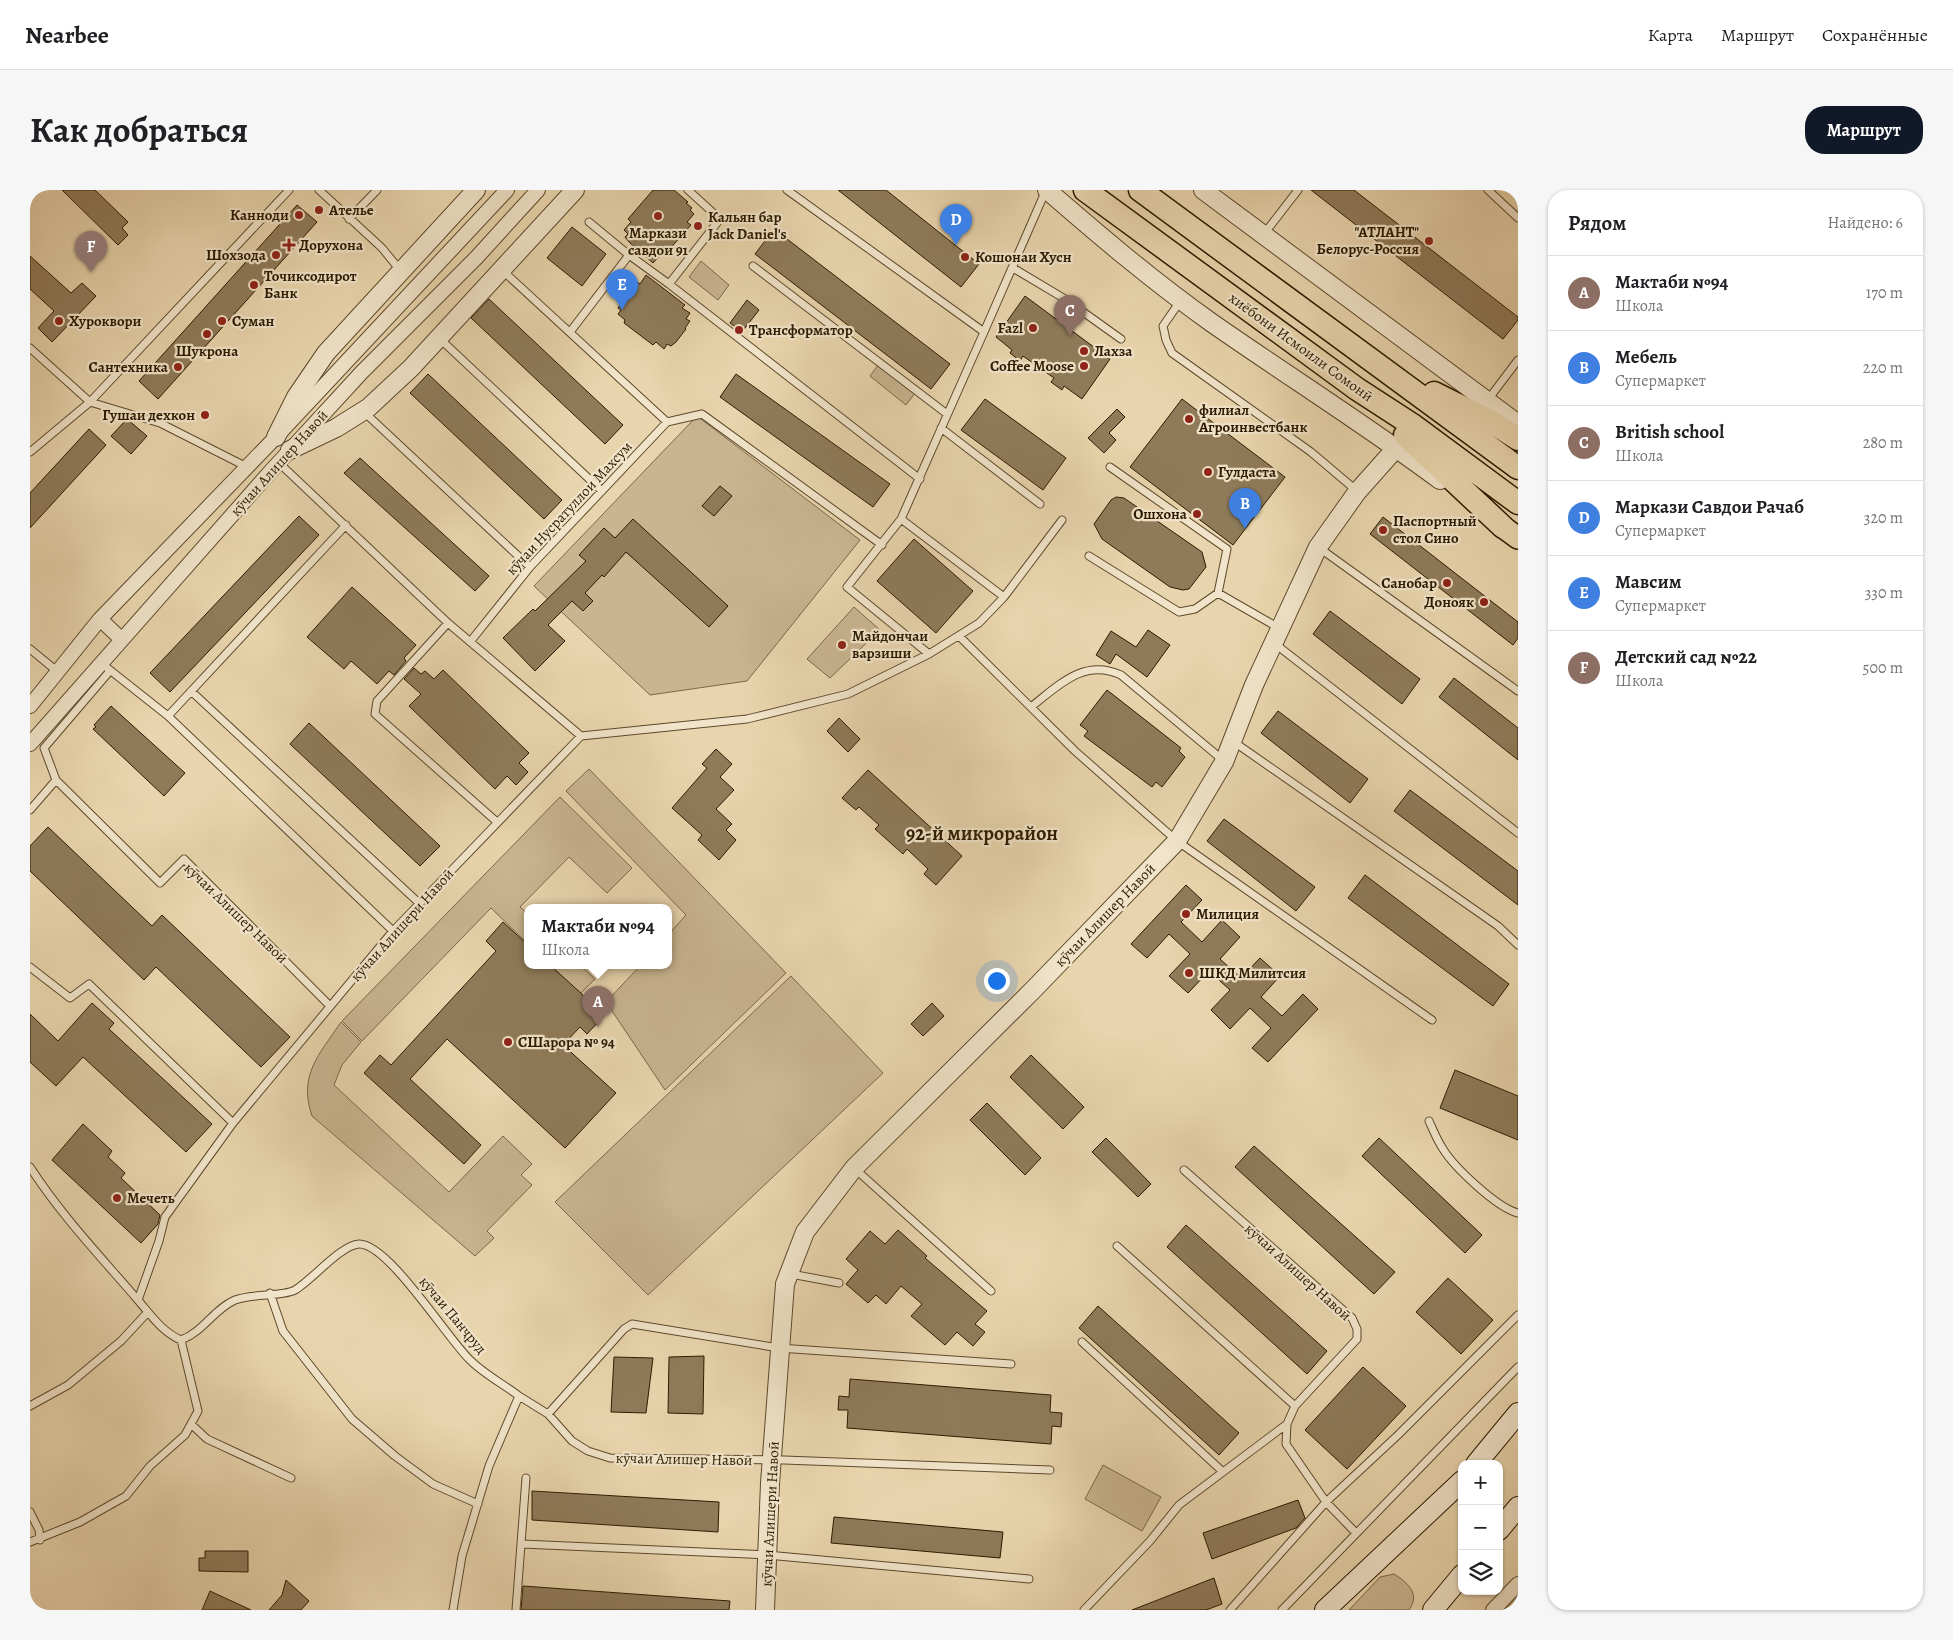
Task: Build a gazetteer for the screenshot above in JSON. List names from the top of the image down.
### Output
{
  "streets": {
    "highway": ["хиёбони Исмоили Сомонӣ"],
    "street": ["кӯчаи Алишер Навоӣ", "кӯчаи Алишери Навоӣ"],
    "lane": ["кӯчаи Нусратуллои Махсум", "кӯчаи Панҷруд"]
  },
  "crossings": [
    ["кӯчаи Алишер Навоӣ", "кӯчаи Алишери Навоӣ"],
    ["кӯчаи Алишер Навоӣ", "кӯчаи Панҷруд"]
  ],
  "districts": ["92-й микрорайон"],
  "places": {
    "other": [
      "Ателье",
      "Канноди",
      "Маркази савдои 91",
      "Кальян бар Jack Daniel's",
      "\"АТЛАНТ\" Белорус-Россия",
      "Шохзода",
      "Кошонаи Хусн",
      "Точиксодирот Банк",
      "Хуроквори",
      "Суман",
      "Fazl",
      "Трансформатор",
      "Шукрона",
      "Лахза",
      "Coffee Moose",
      "Сантехника",
      "Гушаи дехкон",
      "филиал Агроинвестбанк",
      "Гулдаста",
      "Ошхона",
      "Паспортный стол Сино",
      "Санобар",
      "Донояк",
      "Майдончаи варзиши",
      "Милиция",
      "ШКД Милитсия",
      "СШарора № 94",
      "Мечеть"
    ],
    "health": ["Дорухона"]
  },
  "page": {
    "header": "Nearbee",
    "nav": ["Карта", "Маршрут", "Сохранённые"],
    "title": "Как добраться",
    "buttons": "Маршрут",
    "heading": ["Рядом", "Найдено: 6"],
    "pins": [
      "D",
      "F",
      "E",
      "C",
      "B",
      "A"
    ],
    "list": [
      {
        "mark": "A",
        "name": "Мактаби №94",
        "note": "Школа",
        "value": "170 m"
      },
      {
        "mark": "B",
        "name": "Мебель",
        "note": "Супермаркет",
        "value": "220 m"
      },
      {
        "mark": "C",
        "name": "British school",
        "note": "Школа",
        "value": "280 m"
      },
      {
        "mark": "D",
        "name": "Маркази Савдои Рачаб",
        "note": "Супермаркет",
        "value": "320 m"
      },
      {
        "mark": "E",
        "name": "Мавсим",
        "note": "Супермаркет",
        "value": "330 m"
      },
      {
        "mark": "F",
        "name": "Детский сад №22",
        "note": "Школа",
        "value": "500 m"
      }
    ],
    "popup": ["Мактаби №94", "Школа"],
    "map_buttons": ["+", "−"]
  }
}
